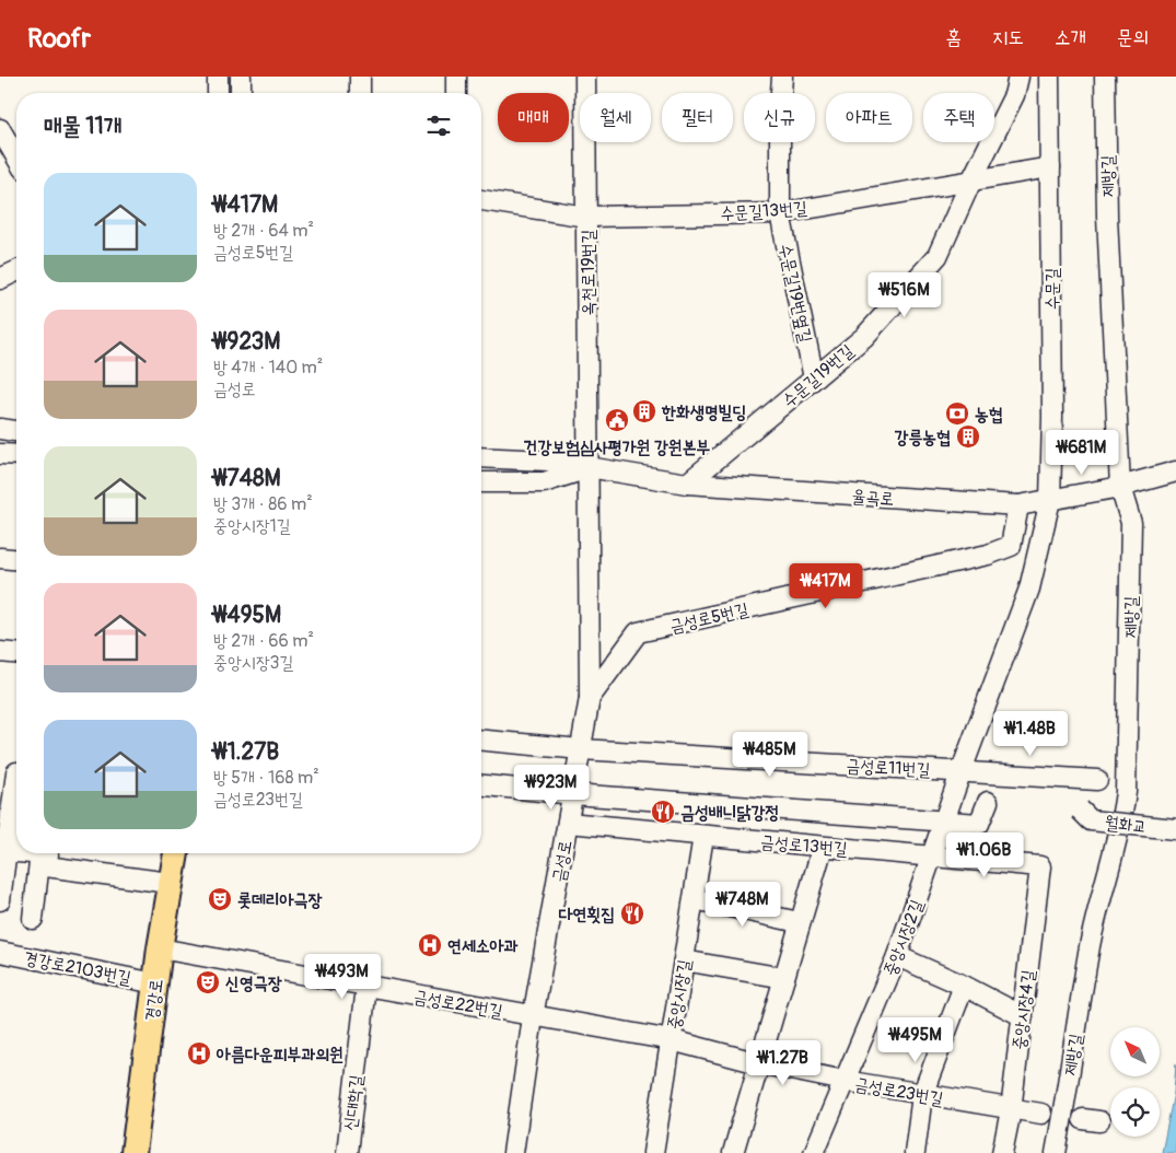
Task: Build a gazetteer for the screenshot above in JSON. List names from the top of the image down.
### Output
{
  "streets": {
    "main road": ["경강로"],
    "street": [
      "제방길",
      "수문길13번길",
      "옥천로19번길",
      "수문길",
      "수문길19번옆길",
      "수문길19번길",
      "율곡로",
      "금성로5번길",
      "금성로11번길",
      "월화교",
      "금성로13번길",
      "금성로",
      "중앙시장2길",
      "경강로2103번길",
      "중앙시장길",
      "금성로22번길",
      "중앙시장4길",
      "금성로23번길",
      "신대학길"
    ]
  },
  "crossings": [
    ["제방길", "율곡로"],
    ["수문길13번길", "옥천로19번길"],
    ["수문길13번길", "수문길"],
    ["수문길13번길", "수문길19번옆길"],
    ["수문길13번길", "수문길19번길"],
    ["옥천로19번길", "율곡로"],
    ["옥천로19번길", "금성로"],
    ["수문길", "율곡로"],
    ["수문길", "중앙시장2길"],
    ["수문길19번옆길", "수문길19번길"],
    ["수문길19번길", "율곡로"],
    ["율곡로", "금성로5번길"],
    ["율곡로", "금성로"],
    ["율곡로", "중앙시장2길"],
    ["금성로5번길", "금성로"],
    ["금성로11번길", "금성로"],
    ["금성로11번길", "중앙시장2길"],
    ["금성로13번길", "금성로"],
    ["금성로13번길", "중앙시장2길"],
    ["금성로13번길", "중앙시장길"],
    ["금성로13번길", "중앙시장4길"],
    ["금성로", "금성로22번길"],
    ["금성로", "금성로23번길"],
    ["중앙시장2길", "금성로23번길"],
    ["경강로2103번길", "경강로"],
    ["중앙시장길", "금성로23번길"],
    ["경강로", "금성로22번길"],
    ["금성로22번길", "금성로23번길"],
    ["금성로22번길", "신대학길"],
    ["중앙시장4길", "금성로23번길"]
  ],
  "places": {
    "building": ["한화생명빌딩", "강릉농협"],
    "bank": ["농협"],
    "public building": ["건강보험심사평가원 강원본부"],
    "restaurant": ["금성배니닭강정", "다연횟집"],
    "theatre": ["롯데리아극장", "신영극장"],
    "hospital": ["연세소아과", "아름다운피부과의원"]
  },
  "north": "top left",
  "page": {
    "header": "Roofr",
    "nav": [
      "홈",
      "지도",
      "소개",
      "문의"
    ],
    "chip": [
      "매매",
      "월세",
      "필터",
      "신규",
      "아파트",
      "주택"
    ],
    "heading": "매물 11개",
    "list": [
      {
        "name": "₩417M",
        "note": "방 2개 · 64 m² · 금성로5번길"
      },
      {
        "name": "₩923M",
        "note": "방 4개 · 140 m² · 금성로"
      },
      {
        "name": "₩748M",
        "note": "방 3개 · 86 m² · 중앙시장1길"
      },
      {
        "name": "₩495M",
        "note": "방 2개 · 66 m² · 중앙시장3길"
      },
      {
        "name": "₩1.27B",
        "note": "방 5개 · 168 m² · 금성로23번길"
      }
    ],
    "price": [
      "₩516M",
      "₩681M",
      "₩417M",
      "₩1.48B",
      "₩485M",
      "₩923M",
      "₩1.06B",
      "₩748M",
      "₩493M",
      "₩495M",
      "₩1.27B"
    ]
  }
}
